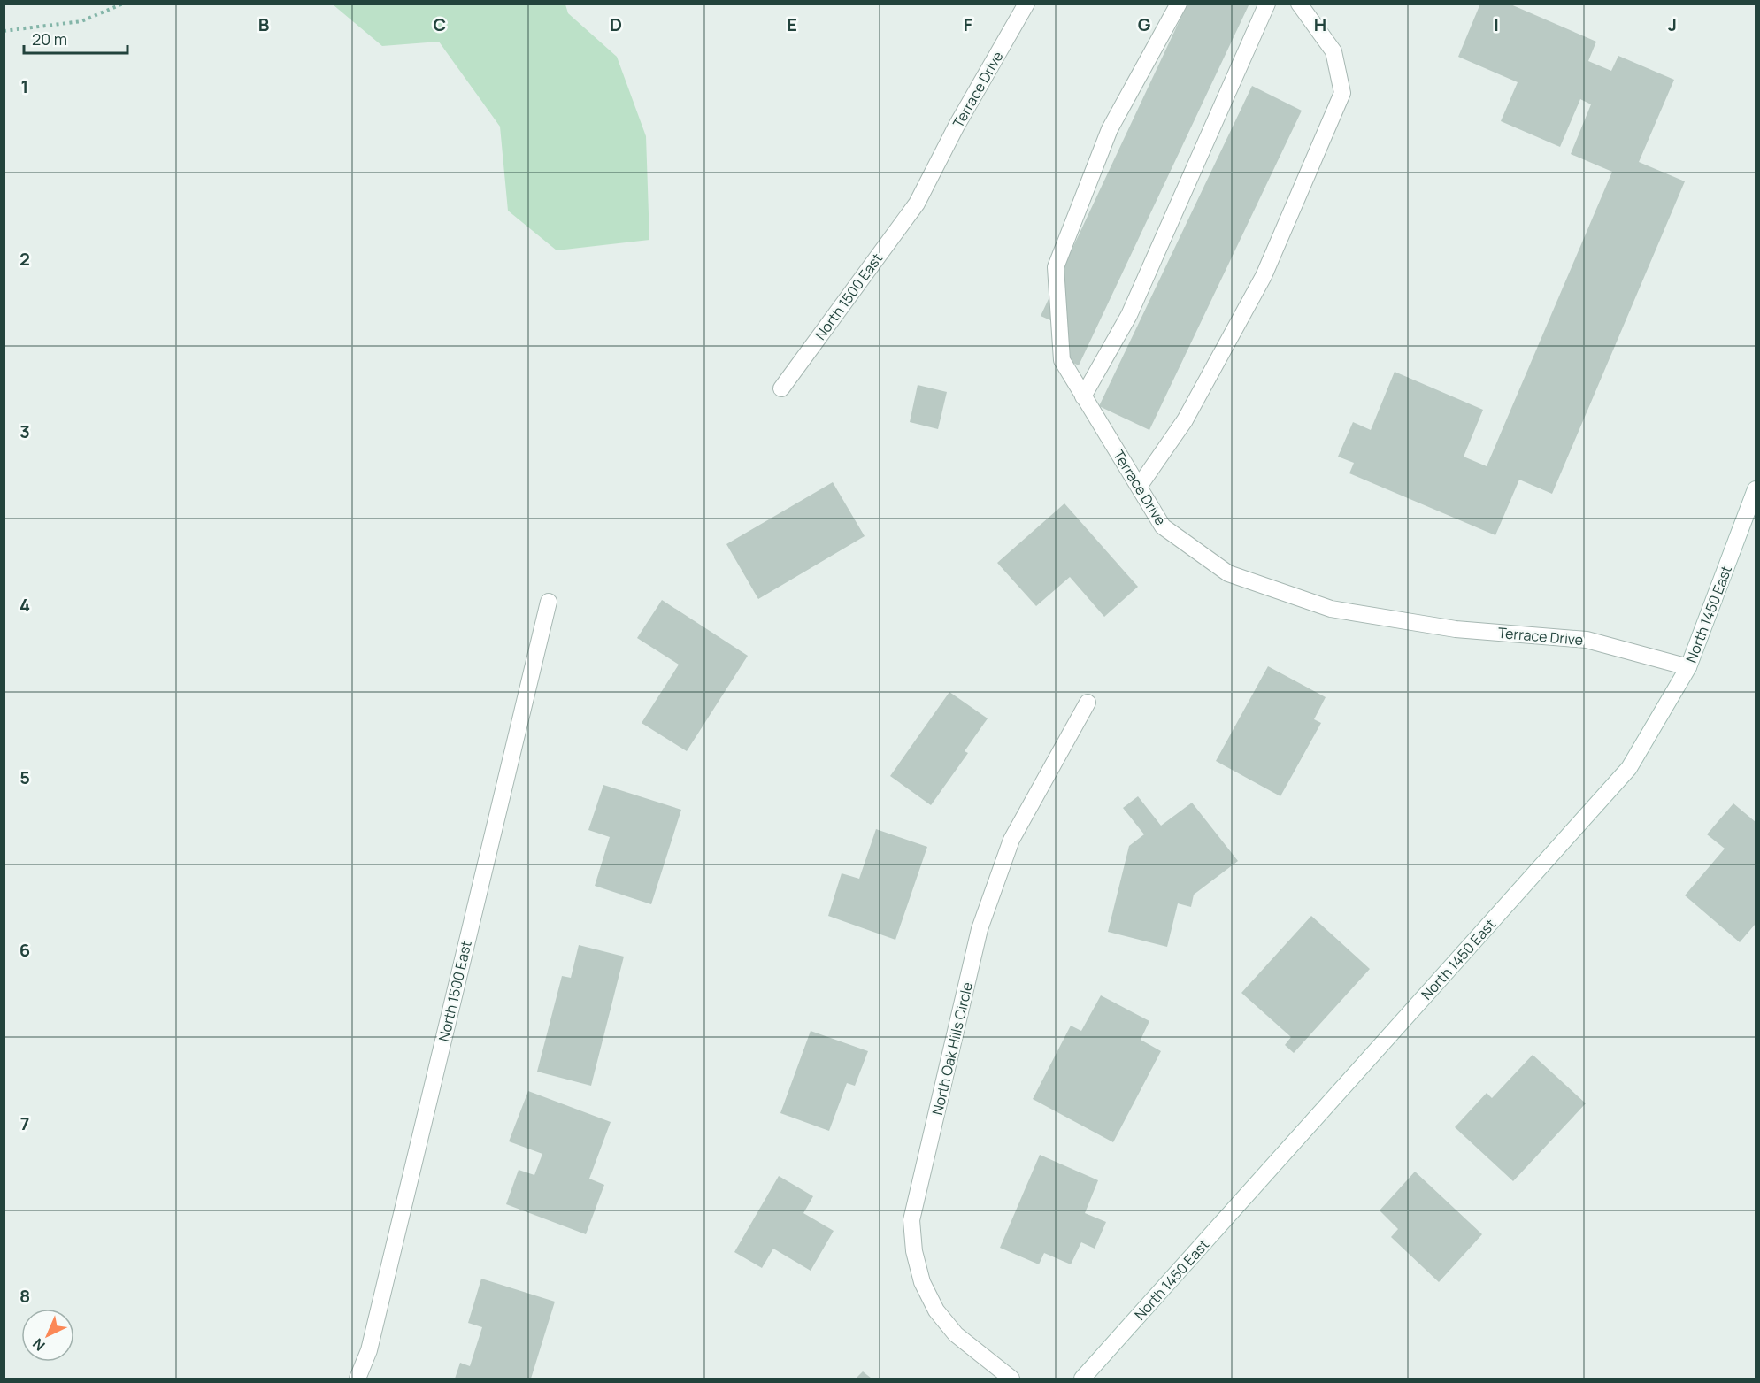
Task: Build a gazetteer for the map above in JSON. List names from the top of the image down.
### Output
{
  "streets": {
    "street": [
      "Terrace Drive",
      "North 1500 East",
      "North 1450 East",
      "North Oak Hills Circle"
    ]
  },
  "crossings": [
    ["Terrace Drive", "North 1500 East"],
    ["Terrace Drive", "North 1450 East"]
  ],
  "scale_bar": "20 m",
  "north": "bottom left",
  "grid": {
    "columns": [
      "B",
      "C",
      "D",
      "E",
      "F",
      "G",
      "H",
      "I",
      "J"
    ],
    "rows": [
      "1",
      "2",
      "3",
      "4",
      "5",
      "6",
      "7",
      "8"
    ]
  }
}
